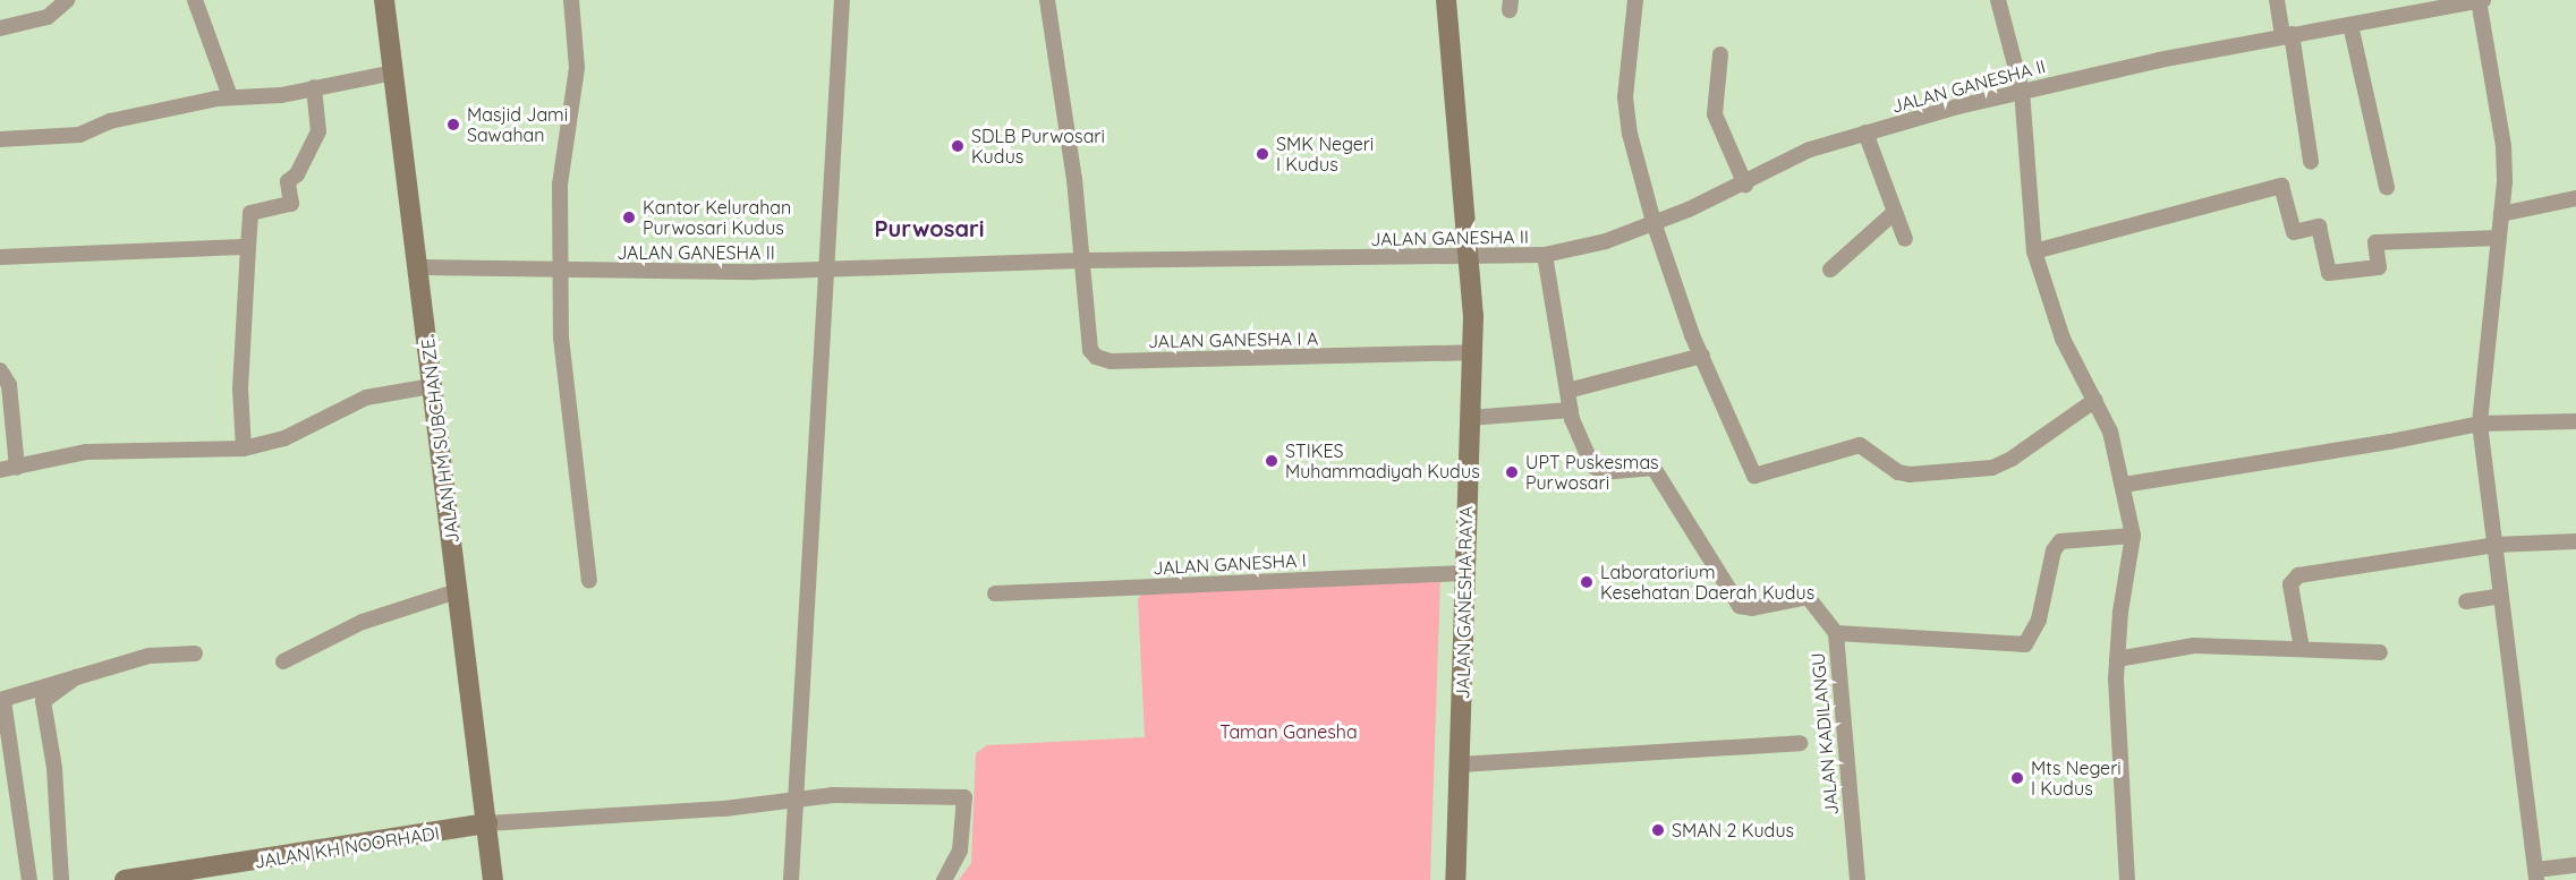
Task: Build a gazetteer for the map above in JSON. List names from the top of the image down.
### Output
{
  "streets": {
    "street": [
      "JALAN GANESHA II",
      "JALAN GANESHA I A",
      "JALAN HM SUBCHAN ZE.",
      "JALAN GANESHA I",
      "JALAN GANESHA RAYA",
      "JALAN KADILANGU",
      "JALAN KH NOORHADI"
    ]
  },
  "crossings": [
    ["JALAN GANESHA II", "JALAN GANESHA I A"],
    ["JALAN GANESHA II", "JALAN HM SUBCHAN ZE."],
    ["JALAN GANESHA II", "JALAN GANESHA RAYA"],
    ["JALAN GANESHA I A", "JALAN GANESHA RAYA"],
    ["JALAN HM SUBCHAN ZE.", "JALAN KH NOORHADI"],
    ["JALAN GANESHA I", "JALAN GANESHA RAYA"]
  ],
  "districts": ["Purwosari"],
  "parks": ["Taman Ganesha"],
  "places": [
    "Masjid Jami Sawahan",
    "SDLB Purwosari Kudus",
    "SMK Negeri I Kudus",
    "Kantor Kelurahan Purwosari Kudus",
    "STIKES Muhammadiyah Kudus",
    "UPT Puskesmas Purwosari",
    "Laboratorium Kesehatan Daerah Kudus",
    "Mts Negeri I Kudus",
    "SMAN 2 Kudus"
  ]
}
